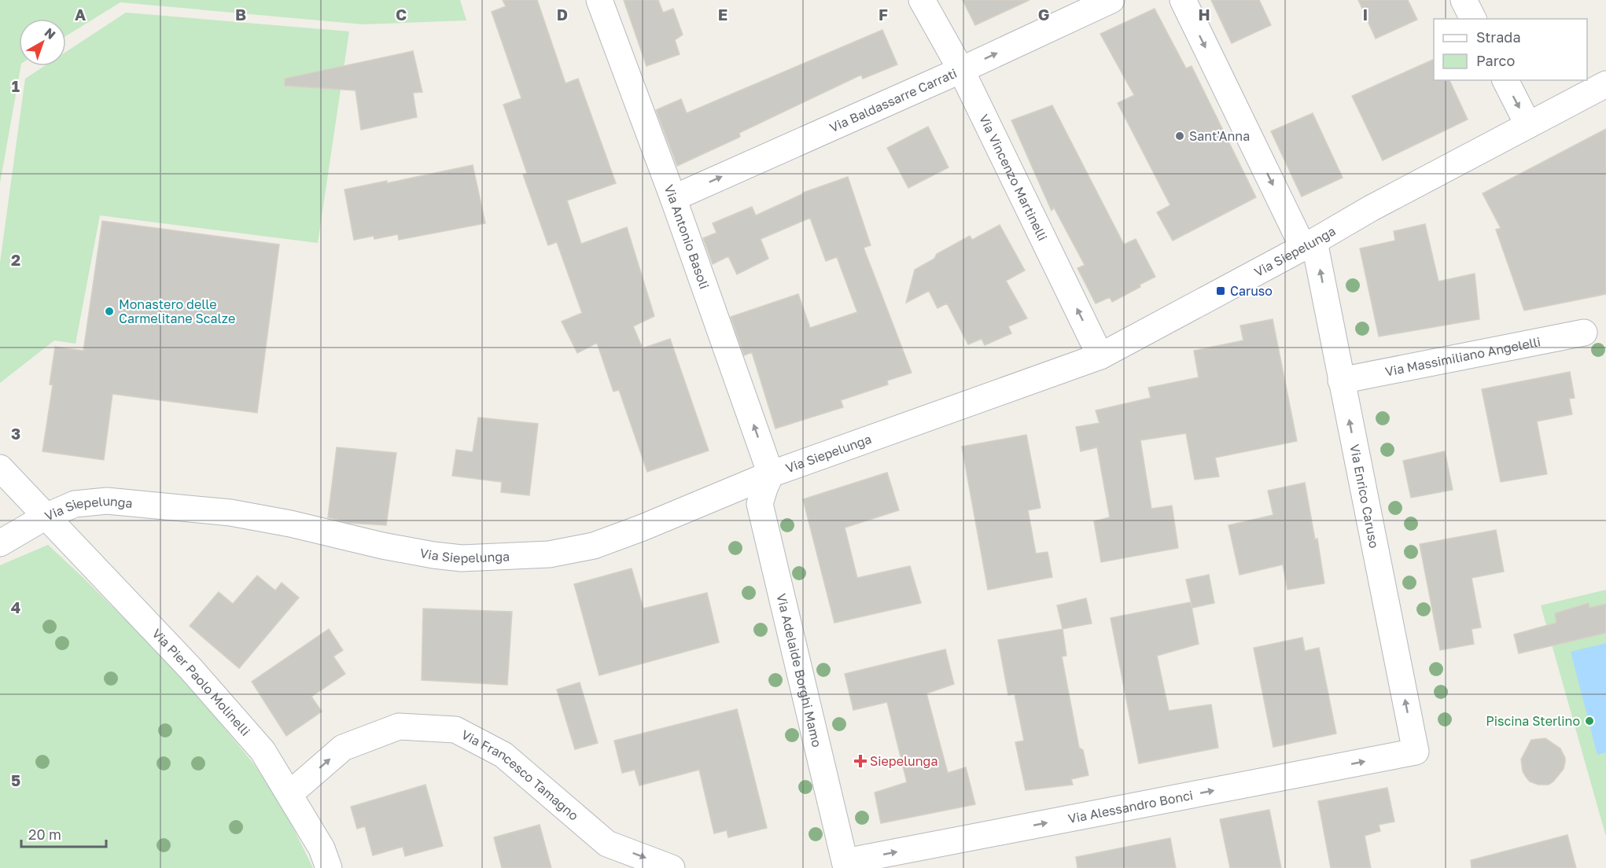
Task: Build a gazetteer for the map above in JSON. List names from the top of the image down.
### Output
{
  "streets": {
    "street": [
      "Via Baldassarre Carrati",
      "Via Vincenzo Martinelli",
      "Via Antonio Basoli",
      "Via Siepelunga",
      "Via Massimiliano Angelelli",
      "Via Enrico Caruso",
      "Via Adelaide Borghi Mamo",
      "Via Pier Paolo Molinelli",
      "Via Francesco Tamagno",
      "Via Alessandro Bonci"
    ]
  },
  "crossings": [
    ["Via Baldassarre Carrati", "Via Vincenzo Martinelli"],
    ["Via Baldassarre Carrati", "Via Antonio Basoli"],
    ["Via Vincenzo Martinelli", "Via Siepelunga"],
    ["Via Antonio Basoli", "Via Siepelunga"],
    ["Via Antonio Basoli", "Via Adelaide Borghi Mamo"],
    ["Via Siepelunga", "Via Enrico Caruso"],
    ["Via Siepelunga", "Via Adelaide Borghi Mamo"],
    ["Via Siepelunga", "Via Pier Paolo Molinelli"],
    ["Via Massimiliano Angelelli", "Via Enrico Caruso"],
    ["Via Enrico Caruso", "Via Alessandro Bonci"],
    ["Via Adelaide Borghi Mamo", "Via Alessandro Bonci"],
    ["Via Pier Paolo Molinelli", "Via Francesco Tamagno"]
  ],
  "one_way": [
    "Via Baldassarre Carrati",
    "Via Vincenzo Martinelli",
    "Via Antonio Basoli",
    "Via Francesco Tamagno",
    "Via Alessandro Bonci"
  ],
  "places": {
    "other": ["Sant'Anna", "Monastero delle Carmelitane Scalze", "Piscina Sterlino"],
    "transit": ["Caruso"],
    "health": ["Siepelunga"]
  },
  "legend": ["Strada", "Parco"],
  "scale_bar": "20 m",
  "north": "top right",
  "grid": {
    "columns": [
      "A",
      "B",
      "C",
      "D",
      "E",
      "F",
      "G",
      "H",
      "I"
    ],
    "rows": [
      "1",
      "2",
      "3",
      "4",
      "5"
    ]
  }
}
